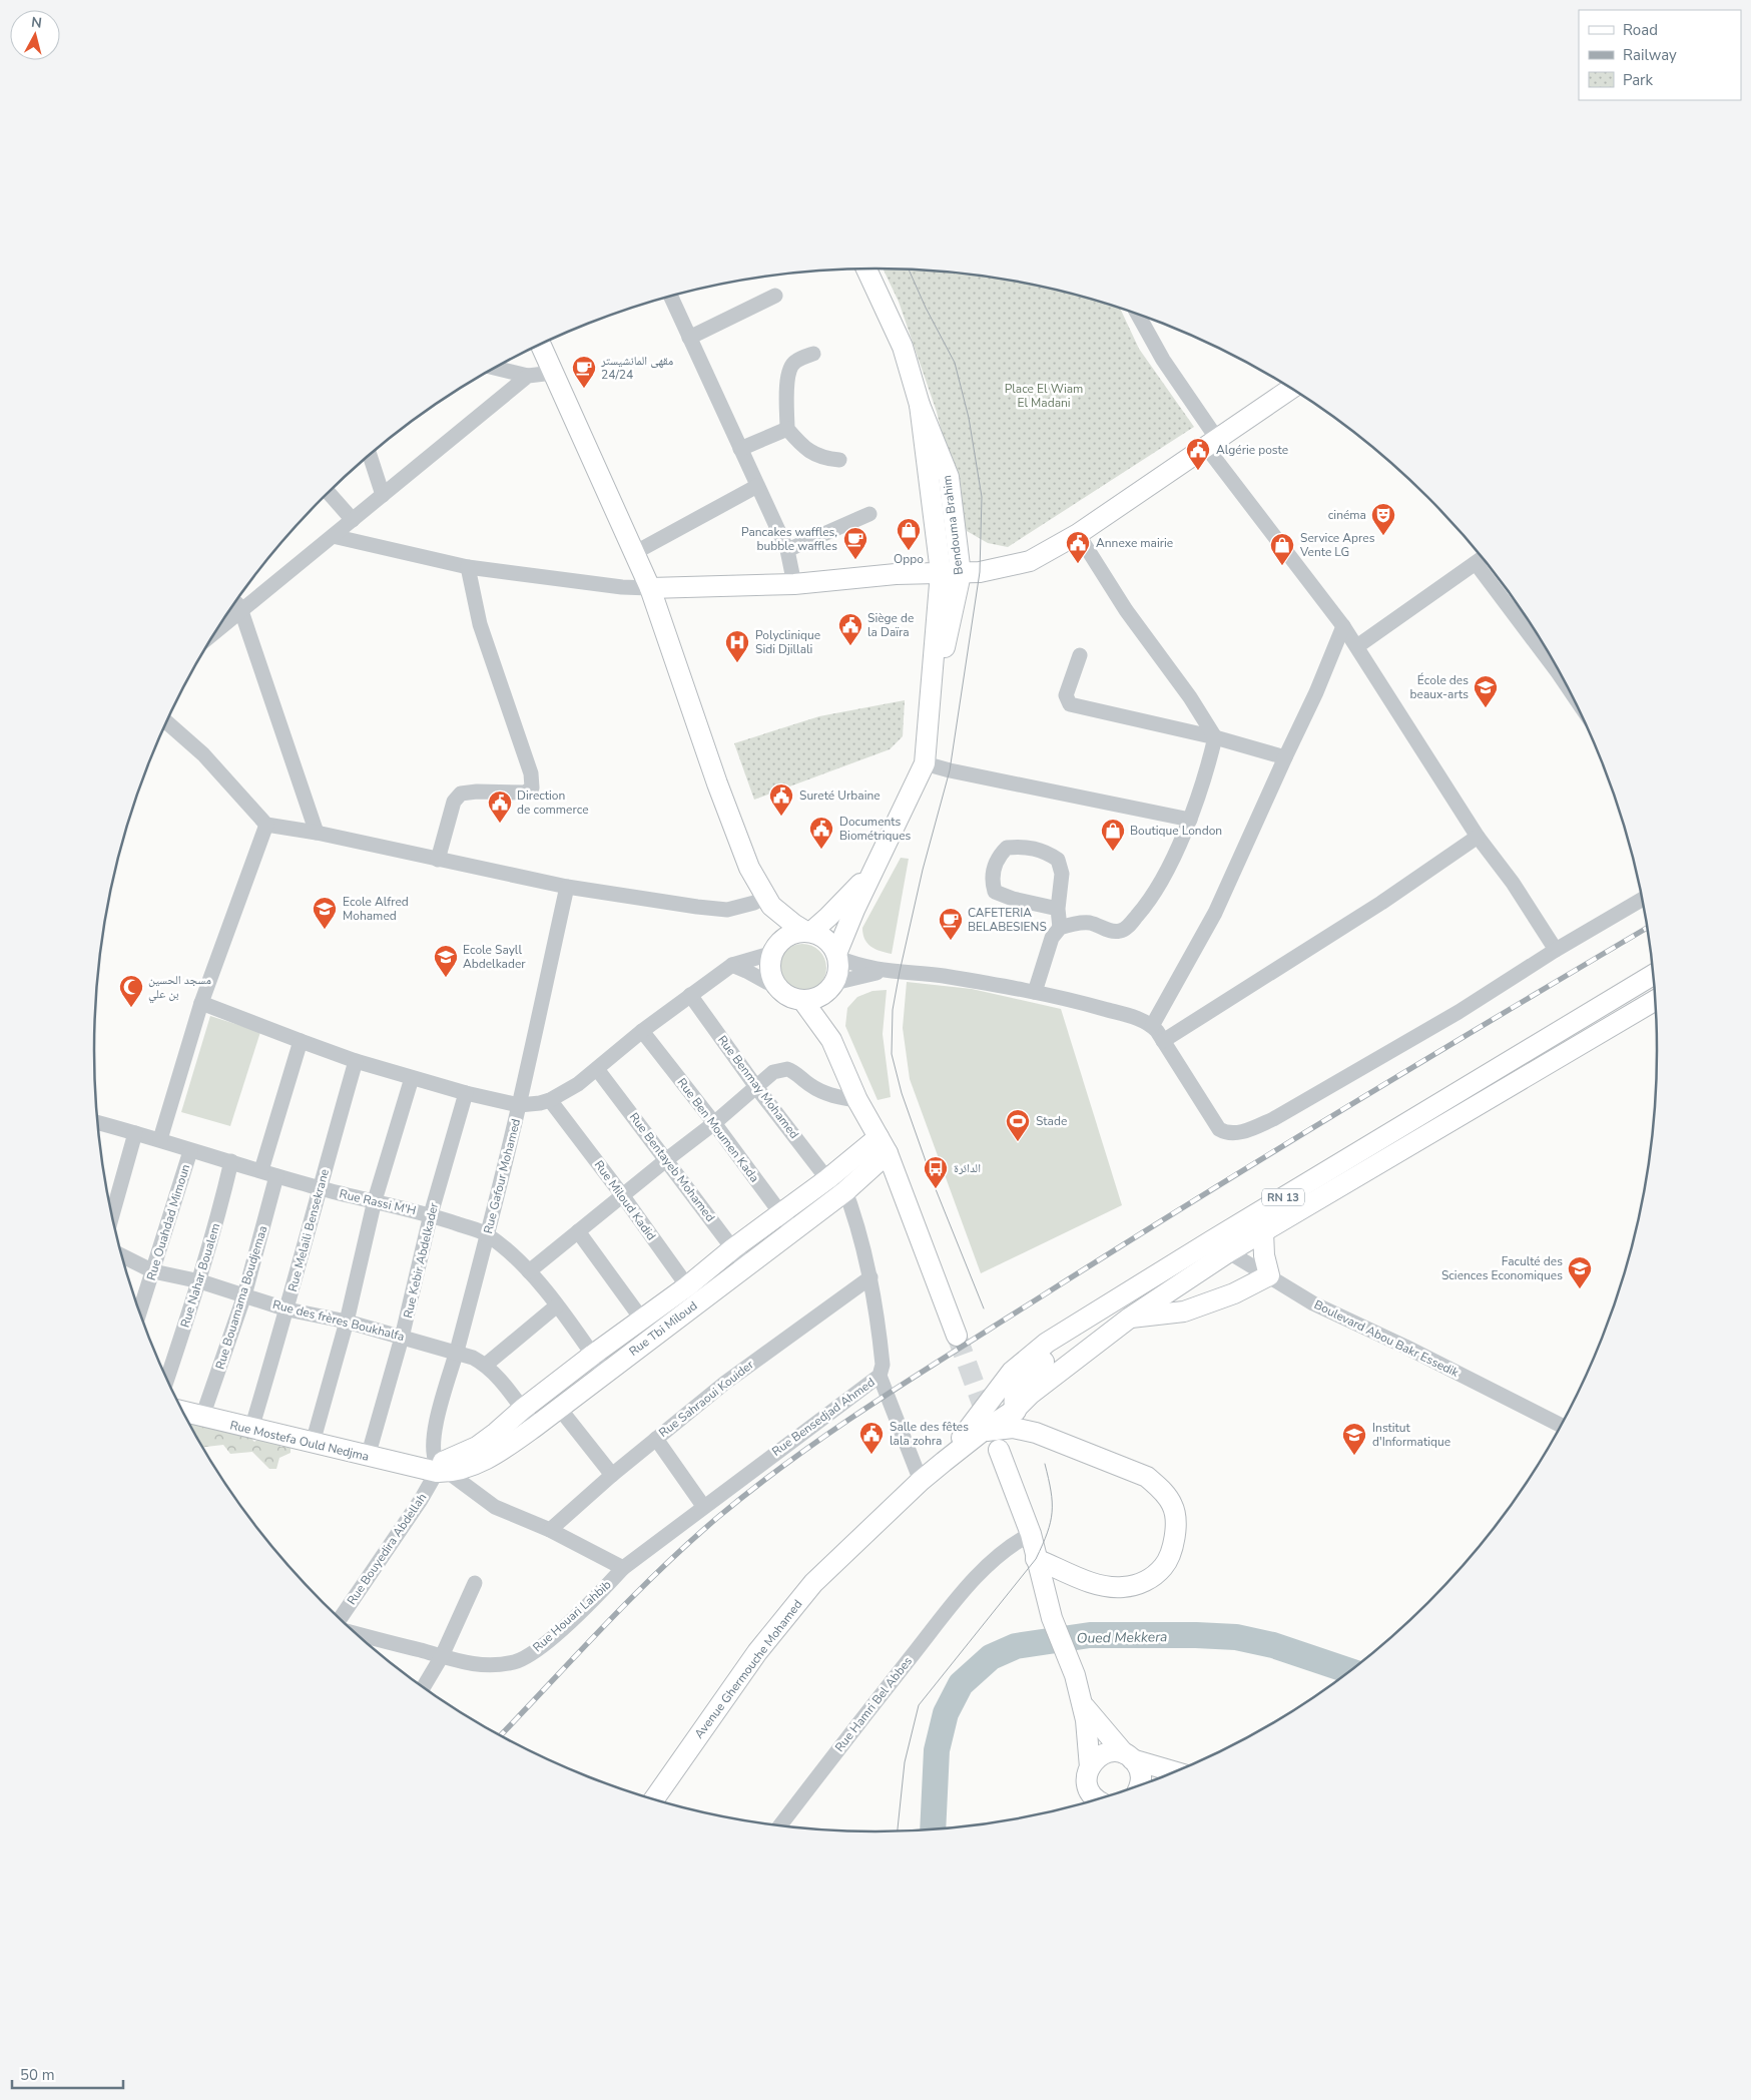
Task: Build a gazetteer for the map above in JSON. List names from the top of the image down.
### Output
{
  "streets": {
    "main road": [
      "Bendouma Brahim",
      "RN 13",
      "Rue Tbi Miloud",
      "Rue Mostefa Ould Nedjma",
      "Avenue Ghermouche Mohamed"
    ],
    "street": [
      "Rue Benmay Mohamed",
      "Rue Ben Moumen Kada",
      "Rue Bentayeb Mohamed",
      "Rue Gafour Mohamed",
      "Rue Miloud Kadid",
      "Rue Rassi M'H",
      "Rue Ouahdad Mimoun",
      "Rue Melaili Bensekrane",
      "Rue Kebir Abdelkader",
      "Rue Nahar Boualem",
      "Rue Bouamama Boudjemaa",
      "Rue des frères Boukhalfa",
      "Boulevard Abou Bakr Essedik",
      "Rue Sahraoui Kouider",
      "Rue Bensedjad Ahmed",
      "Rue Bouyedira Abdellah",
      "Rue Houari Lahbib",
      "Rue Hamri Bel Abbes"
    ]
  },
  "crossings": [
    ["Rue Benmay Mohamed", "Rue Bensedjad Ahmed"],
    ["Rue Ben Moumen Kada", "Rue Tbi Miloud"],
    ["Rue Bentayeb Mohamed", "Rue Tbi Miloud"],
    ["Rue Gafour Mohamed", "Rue Rassi M'H"],
    ["Rue Gafour Mohamed", "Rue des frères Boukhalfa"],
    ["Rue Gafour Mohamed", "Rue Tbi Miloud"],
    ["Rue Gafour Mohamed", "Rue Mostefa Ould Nedjma"],
    ["Rue Gafour Mohamed", "Rue Bouyedira Abdellah"],
    ["RN 13", "Boulevard Abou Bakr Essedik"],
    ["RN 13", "Avenue Ghermouche Mohamed"],
    ["Rue Miloud Kadid", "Rue Tbi Miloud"],
    ["Rue Rassi M'H", "Rue Ouahdad Mimoun"],
    ["Rue Rassi M'H", "Rue Melaili Bensekrane"],
    ["Rue Rassi M'H", "Rue Kebir Abdelkader"],
    ["Rue Rassi M'H", "Rue Nahar Boualem"],
    ["Rue Rassi M'H", "Rue Bouamama Boudjemaa"],
    ["Rue Rassi M'H", "Rue Tbi Miloud"],
    ["Rue Ouahdad Mimoun", "Rue des frères Boukhalfa"],
    ["Rue Melaili Bensekrane", "Rue des frères Boukhalfa"],
    ["Rue Melaili Bensekrane", "Rue Mostefa Ould Nedjma"],
    ["Rue Kebir Abdelkader", "Rue des frères Boukhalfa"],
    ["Rue Kebir Abdelkader", "Rue Mostefa Ould Nedjma"],
    ["Rue Nahar Boualem", "Rue des frères Boukhalfa"],
    ["Rue Bouamama Boudjemaa", "Rue des frères Boukhalfa"],
    ["Rue Bouamama Boudjemaa", "Rue Mostefa Ould Nedjma"],
    ["Rue des frères Boukhalfa", "Rue Tbi Miloud"],
    ["Rue Tbi Miloud", "Rue Bensedjad Ahmed"],
    ["Rue Tbi Miloud", "Rue Mostefa Ould Nedjma"],
    ["Rue Tbi Miloud", "Rue Bouyedira Abdellah"],
    ["Rue Sahraoui Kouider", "Rue Bensedjad Ahmed"],
    ["Rue Bensedjad Ahmed", "Rue Houari Lahbib"],
    ["Rue Mostefa Ould Nedjma", "Rue Bouyedira Abdellah"]
  ],
  "water": ["Oued Mekkera"],
  "parks": ["Place El Wiam El Madani"],
  "places": {
    "cafe": ["مقهى المانشيستر 24/24", "Pancakes waffles, bubble waffles", "CAFETERIA BELABESIENS"],
    "public building": [
      "Algérie poste",
      "Annexe mairie",
      "Siège de la Daïra",
      "Sureté Urbaine",
      "Direction de commerce",
      "Documents Biométriques",
      "Salle des fêtes lala zohra"
    ],
    "theatre": ["cinéma"],
    "shop": ["Oppo", "Service Apres Vente LG", "Boutique London"],
    "hospital": ["Polyclinique Sidi Djillali"],
    "school or university": [
      "École des beaux-arts",
      "Ecole Alfred Mohamed",
      "Ecole Sayll Abdelkader",
      "Faculté des Sciences Economiques",
      "Institut d'Informatique"
    ],
    "mosque": ["مسجد الحسين بن علي"],
    "sports": ["Stade"],
    "bus stop": ["الدائرة"]
  },
  "legend": ["Road", "Railway", "Park"],
  "scale_bar": "50 m",
  "north": "top"
}
